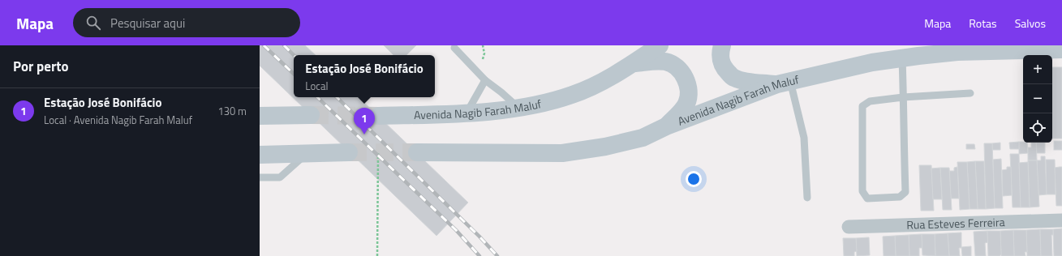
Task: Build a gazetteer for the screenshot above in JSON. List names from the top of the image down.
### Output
{
  "streets": {
    "main road": ["Avenida Nagib Farah Maluf"],
    "street": ["Rua Esteves Ferreira"]
  },
  "page": {
    "header": "Mapa",
    "search": "Pesquisar aqui",
    "nav": ["Mapa", "Rotas", "Salvos"],
    "heading": "Por perto",
    "map_buttons": ["+", "−"],
    "popup": ["Estação José Bonifácio", "Local"],
    "list": [
      {
        "mark": "1",
        "name": "Estação José Bonifácio",
        "note": "Local · Avenida Nagib Farah Maluf",
        "value": "130 m"
      }
    ],
    "pins": "1"
  }
}
